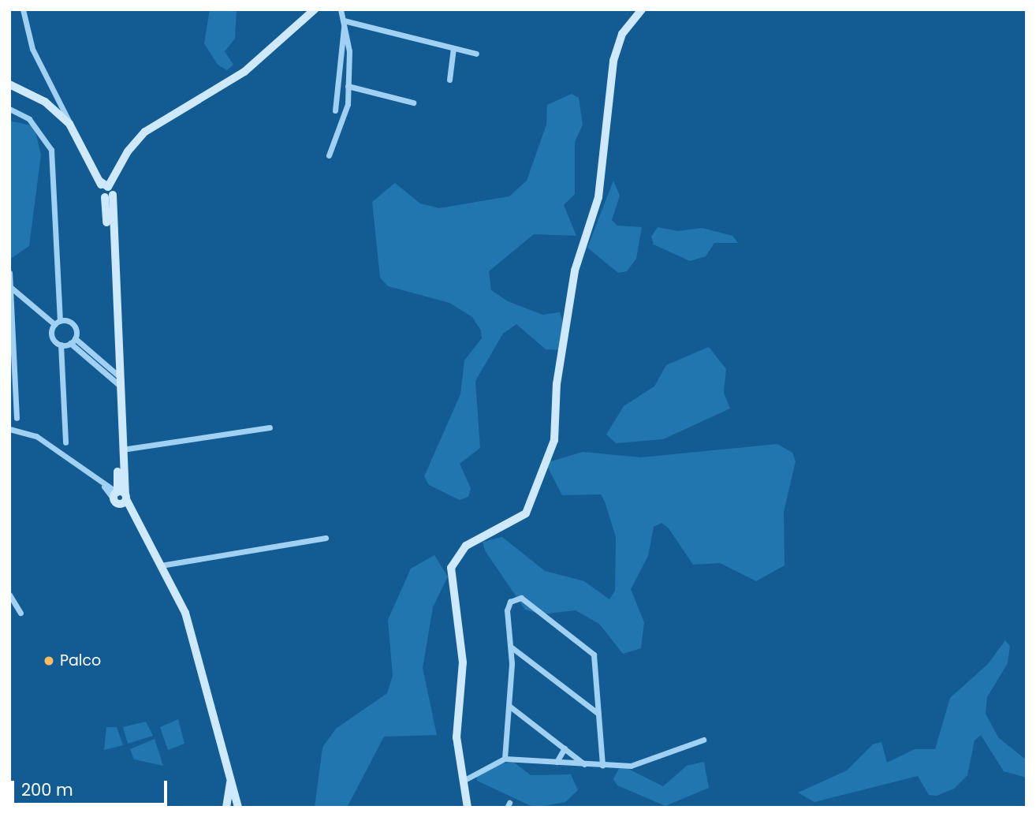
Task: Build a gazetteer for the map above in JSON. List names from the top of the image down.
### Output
{
  "places": ["Palco"],
  "scale_bar": "200 m"
}
